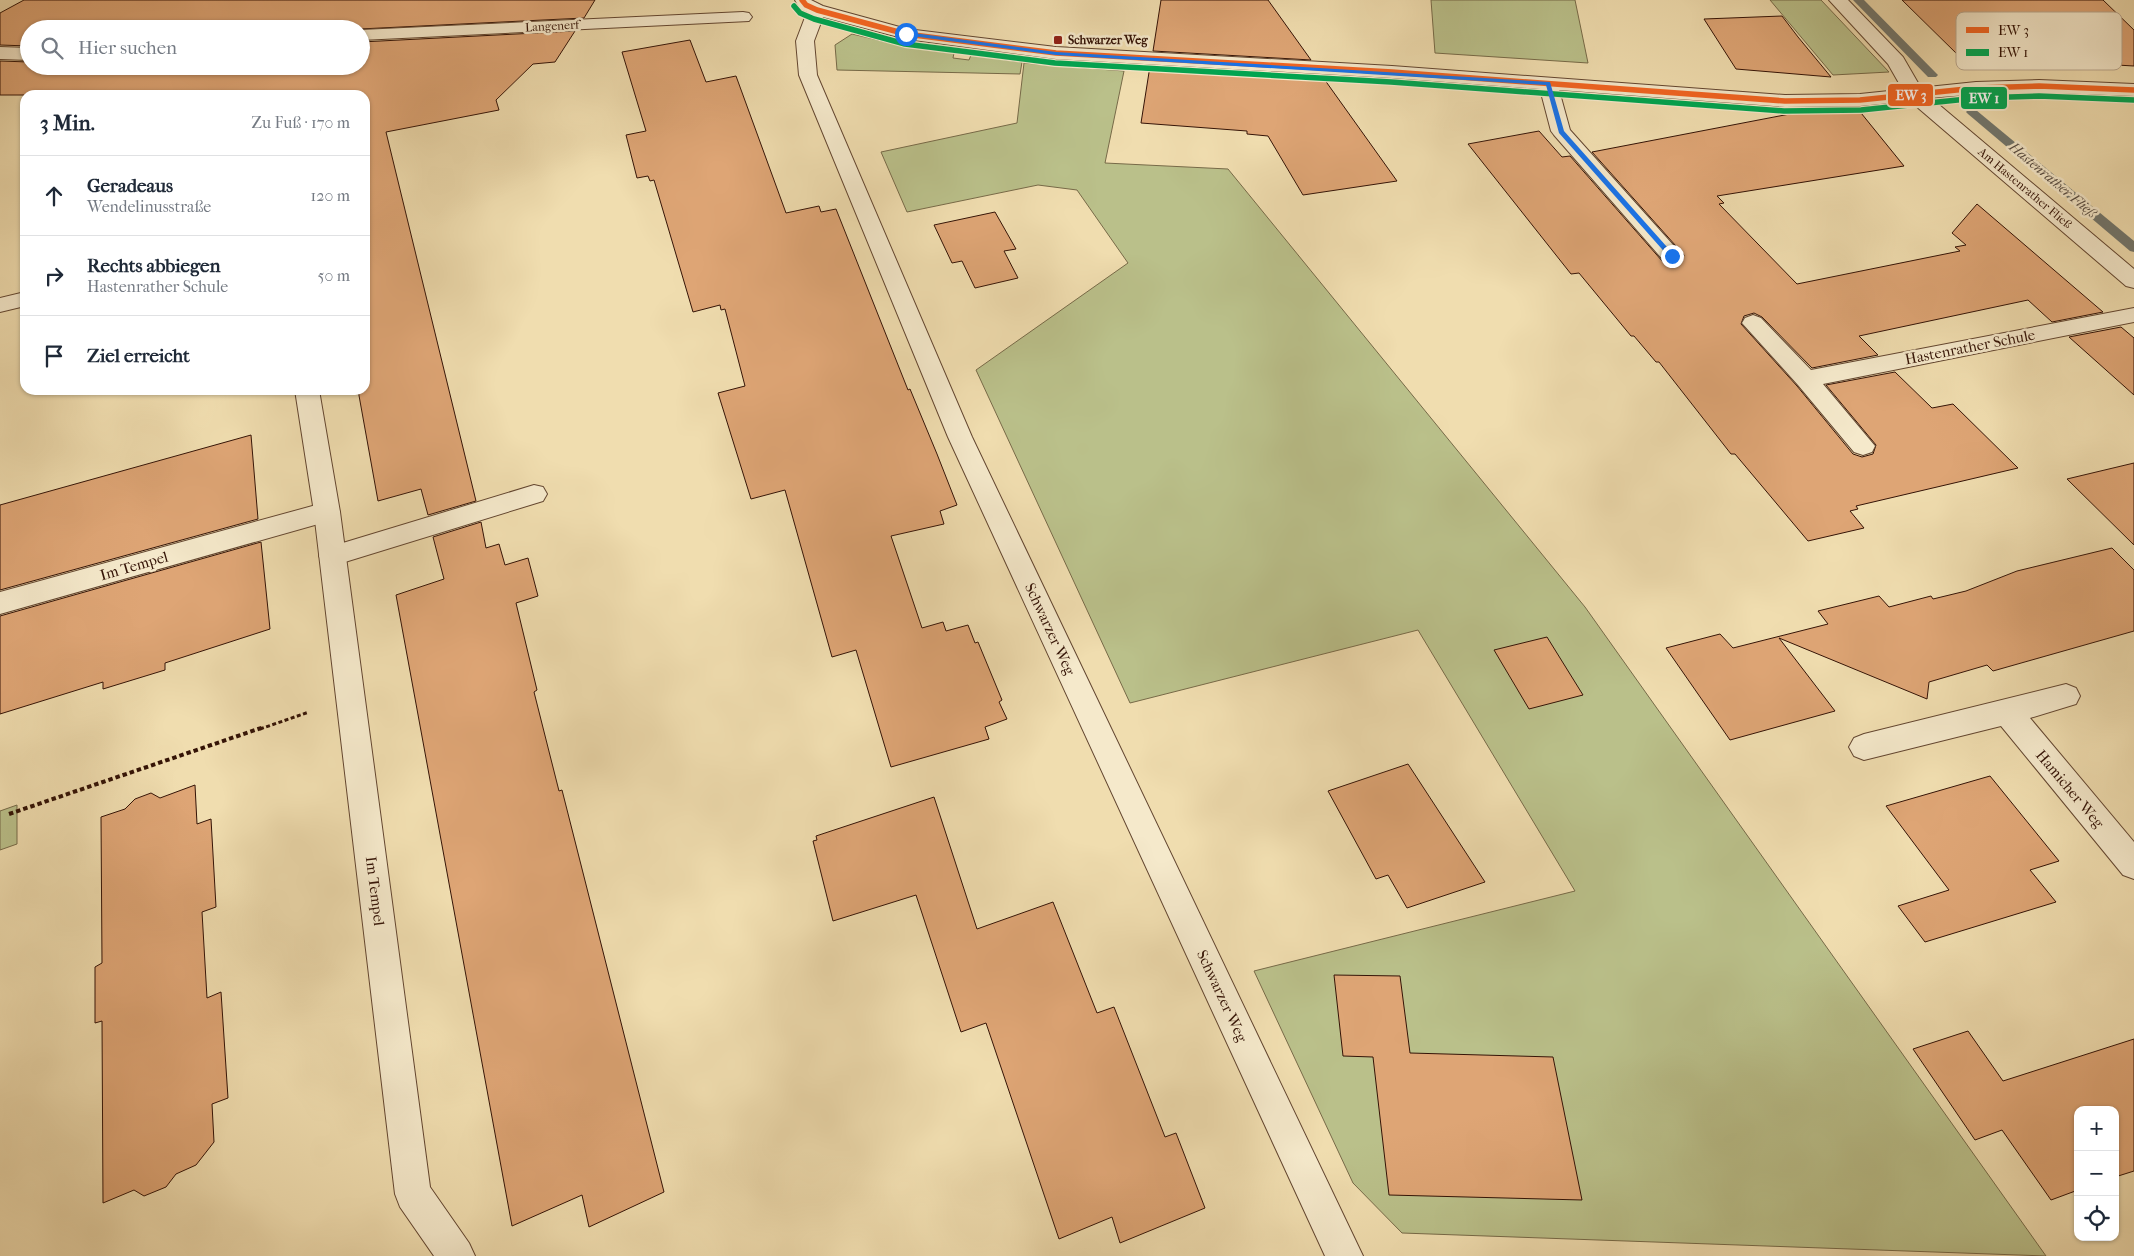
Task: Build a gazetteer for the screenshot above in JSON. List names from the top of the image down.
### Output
{
  "streets": {
    "street": [
      "Langenerf",
      "Am Hastenrather Fließ",
      "Hastenrather Schule",
      "Im Tempel",
      "Schwarzer Weg",
      "Hamicher Weg"
    ]
  },
  "water": ["Hastenrather Fließ"],
  "places": {
    "transit": ["Schwarzer Weg"]
  },
  "legend": ["EW 3", "EW 1"],
  "page": {
    "search": "Hier suchen",
    "heading": ["3 Min.", "Zu Fuß · 170 m"],
    "list": [
      ["Geradeaus", "Wendelinusstraße", "120 m"],
      ["Rechts abbiegen", "Hastenrather Schule", "50 m"],
      "Ziel erreicht"
    ],
    "map_buttons": ["+", "−"]
  }
}
